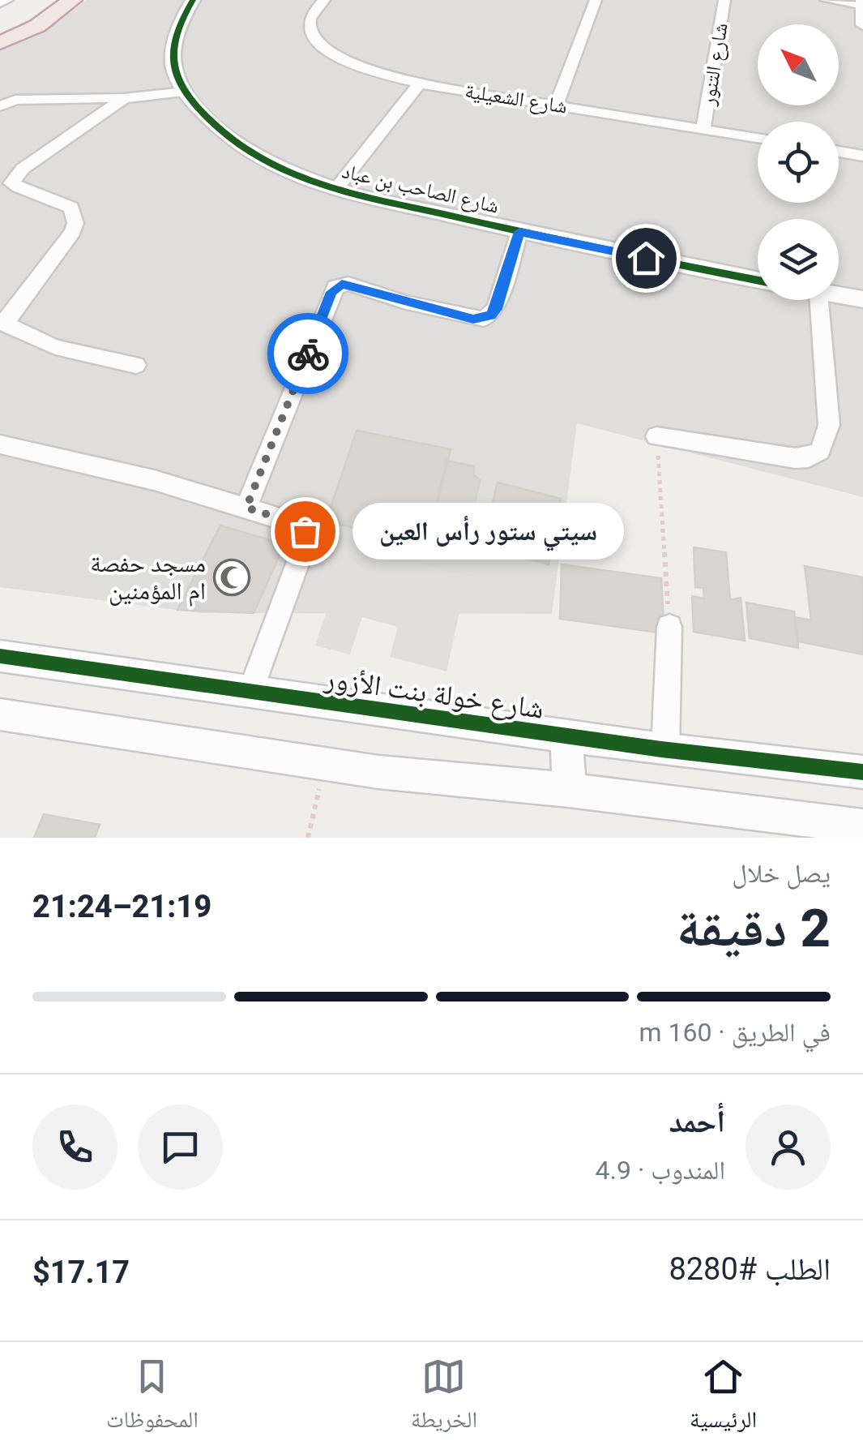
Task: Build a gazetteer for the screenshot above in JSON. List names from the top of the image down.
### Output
{
  "streets": {
    "street": [
      "شارع التنور",
      "شارع الشعيلية",
      "شارع الصاحب بن عباد",
      "شارع خولة بنت الأزور"
    ]
  },
  "crossings": [
    ["شارع التنور", "شارع الشعيلية"]
  ],
  "places": {
    "other": ["سيتي ستور رأس العين"],
    "mosque": ["مسجد حفصة ام المؤمنين"]
  },
  "north": "top left",
  "page": {
    "bubble": "سيتي ستور رأس العين",
    "heading": ["2 دقيقة", "يصل خلال", "21:19–21:24"],
    "panel": [
      "أحمد",
      "المندوب · 4.9",
      "الطلب #8280",
      "$17.17"
    ],
    "bar": "في الطريق · 160 m",
    "tabs": ["الرئيسية", "الخريطة", "المحفوظات"]
  }
}
